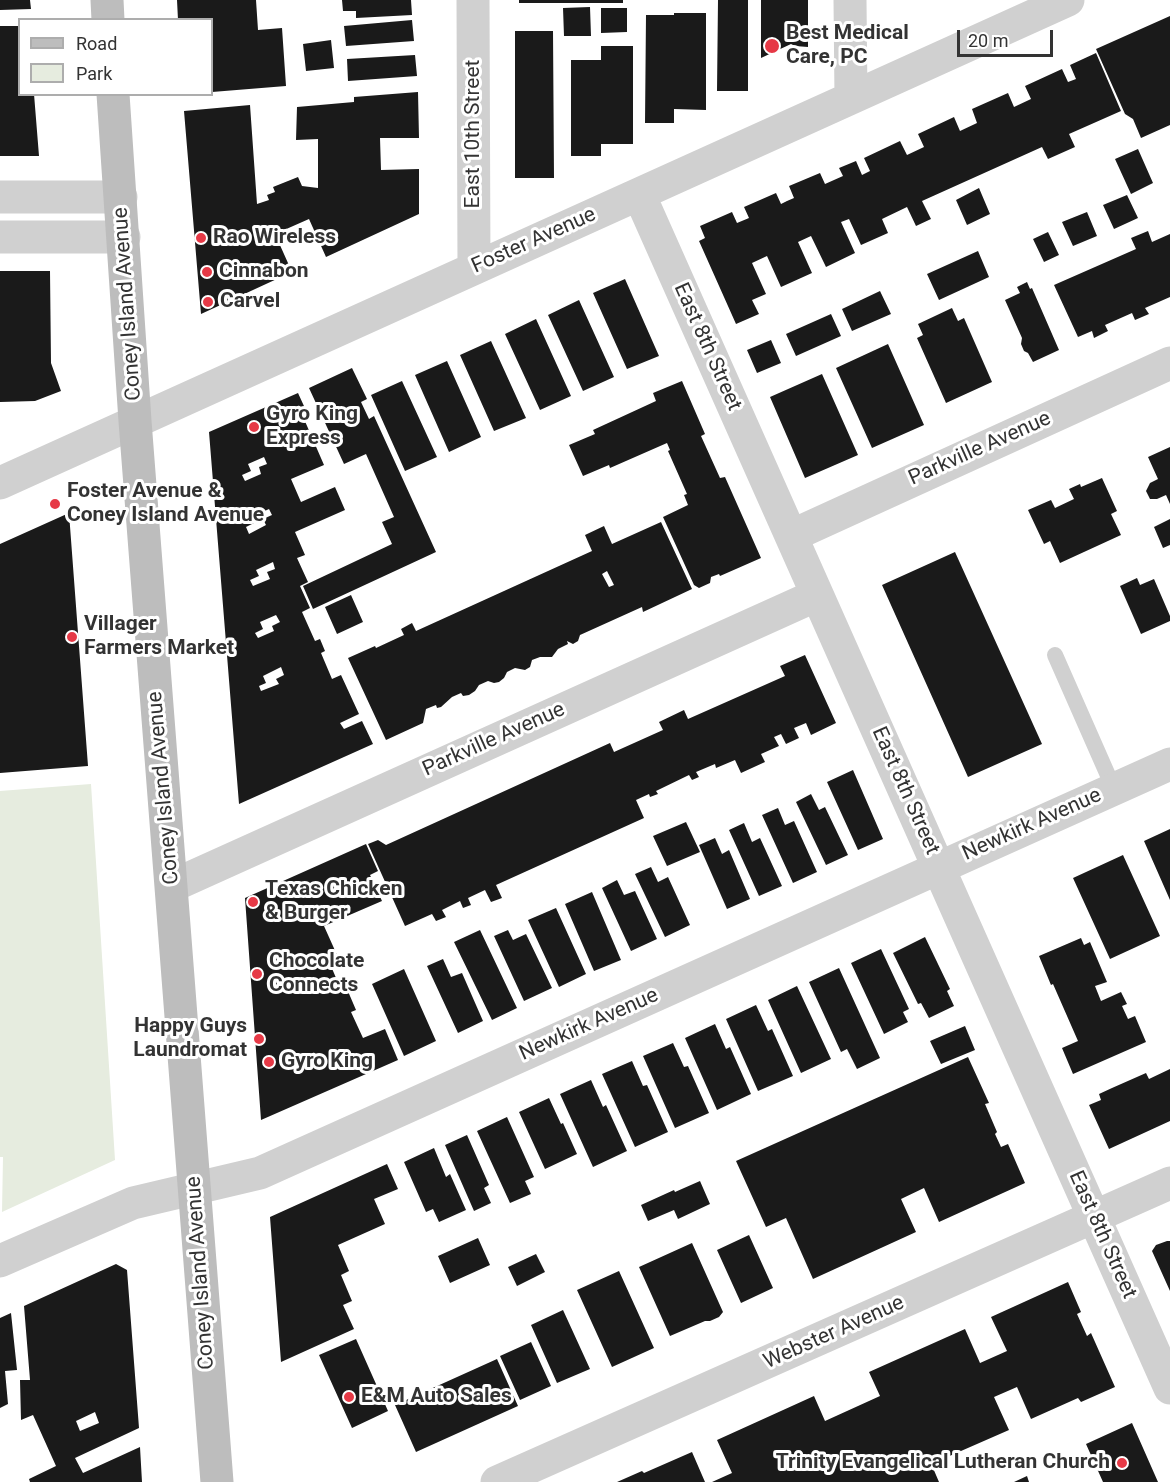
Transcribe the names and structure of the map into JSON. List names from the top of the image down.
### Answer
{
  "streets": {
    "main road": ["Coney Island Avenue"],
    "street": [
      "East 10th Street",
      "Foster Avenue",
      "East 8th Street",
      "Parkville Avenue",
      "Newkirk Avenue",
      "Webster Avenue"
    ]
  },
  "crossings": [
    ["East 10th Street", "Foster Avenue"],
    ["Foster Avenue", "Coney Island Avenue"],
    ["Foster Avenue", "East 8th Street"],
    ["Coney Island Avenue", "Parkville Avenue"],
    ["Coney Island Avenue", "Newkirk Avenue"],
    ["East 8th Street", "Parkville Avenue"],
    ["East 8th Street", "Newkirk Avenue"],
    ["East 8th Street", "Webster Avenue"]
  ],
  "places": [
    "Best Medical Care, PC",
    "Rao Wireless",
    "Cinnabon",
    "Carvel",
    "Gyro King Express",
    "Foster Avenue & Coney Island Avenue",
    "Villager Farmers Market",
    "Texas Chicken & Burger",
    "Chocolate Connects",
    "Happy Guys Laundromat",
    "Gyro King",
    "E&M Auto Sales",
    "Trinity Evangelical Lutheran Church"
  ],
  "legend": ["Road", "Park"],
  "scale_bar": "20 m"
}
